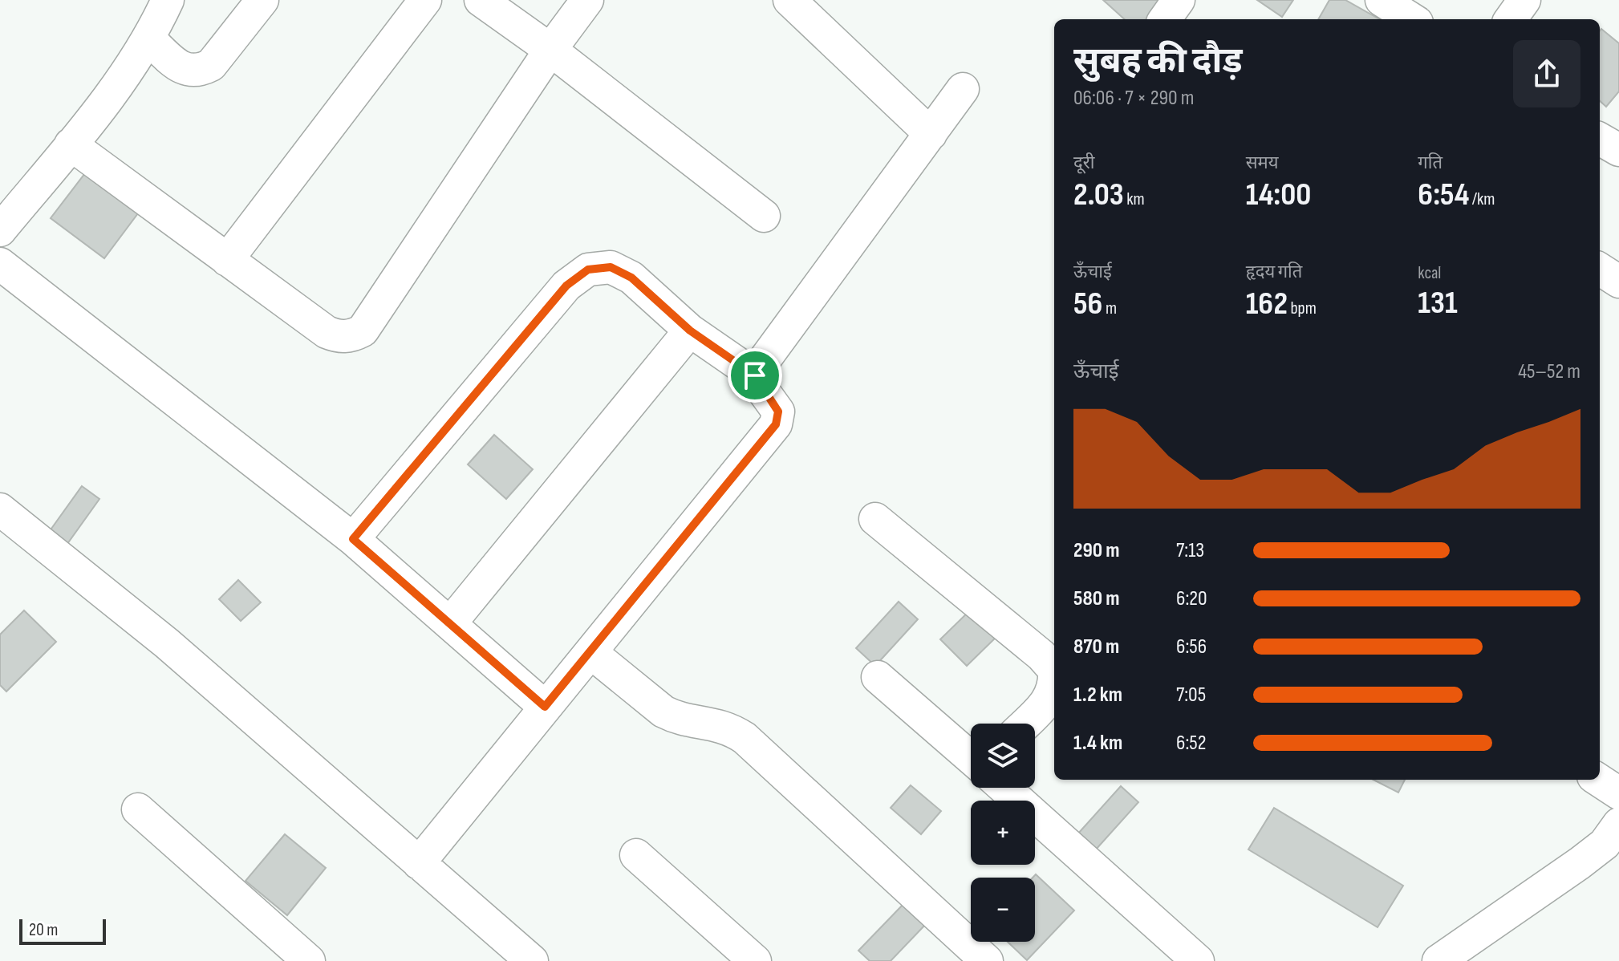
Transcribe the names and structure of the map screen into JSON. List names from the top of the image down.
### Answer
{
  "scale_bar": "20 m",
  "page": {
    "heading": ["सुबह की दौड़", "06:06 · 7 × 290 m"],
    "stats": [
      ["दूरी", "2.03 km"],
      ["समय", "14:00"],
      ["गति", "6:54 /km"],
      ["ऊँचाई", "56 m"],
      ["हृदय गति", "162 bpm"],
      ["kcal", "131"]
    ],
    "chart": ["ऊँचाई", "45–52 m"],
    "list": [
      {
        "name": "290 m",
        "note": "7:13"
      },
      {
        "name": "580 m",
        "note": "6:20"
      },
      {
        "name": "870 m",
        "note": "6:56"
      },
      {
        "name": "1.2 km",
        "note": "7:05"
      },
      {
        "name": "1.4 km",
        "note": "6:52"
      }
    ],
    "map_buttons": ["+", "−"],
    "scale": "20 m"
  }
}
